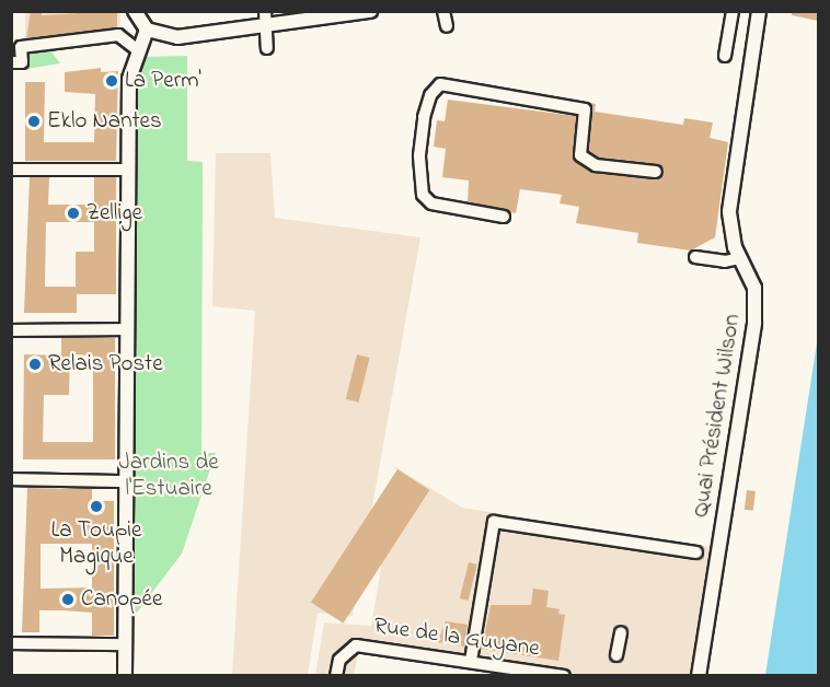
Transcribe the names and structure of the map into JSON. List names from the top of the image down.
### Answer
{
  "streets": {
    "main road": ["Quai Président Wilson"],
    "street": ["Rue de la Guyane"]
  },
  "parks": ["Jardins de l'Estuaire"],
  "places": [
    "La Perm'",
    "Eklo Nantes",
    "Zellige",
    "Relais Poste",
    "La Toupie Magique",
    "Canopée"
  ]
}
